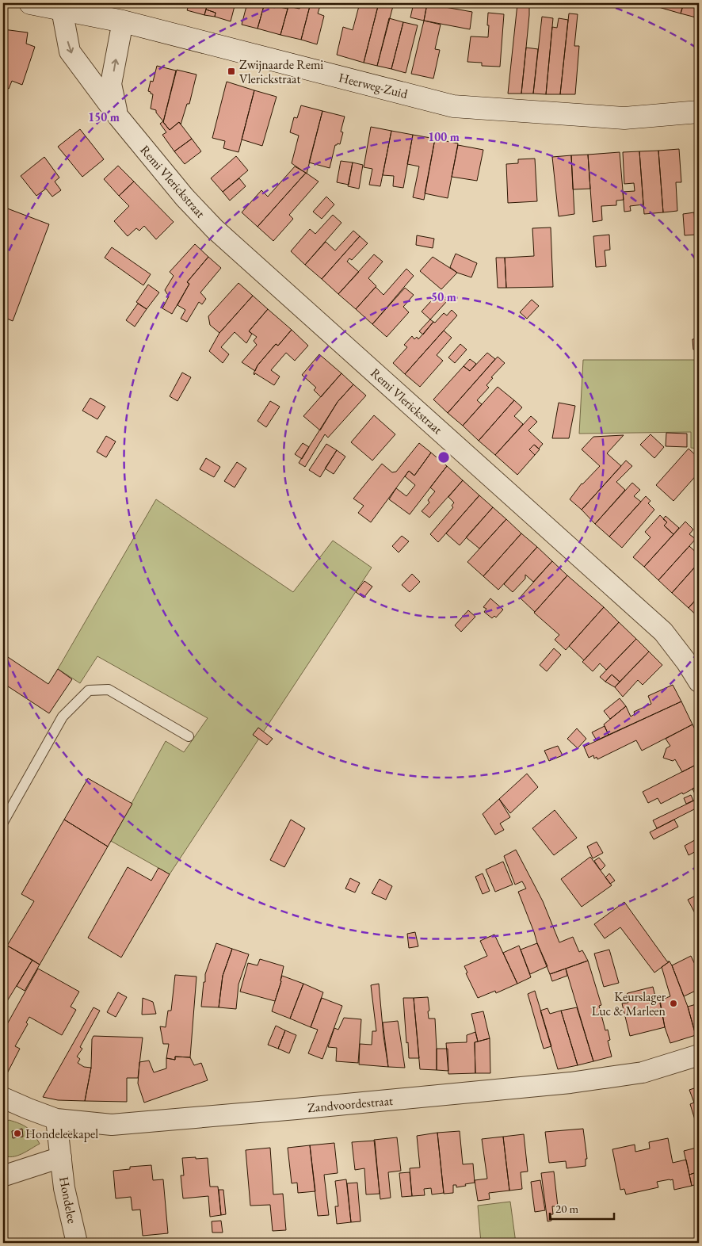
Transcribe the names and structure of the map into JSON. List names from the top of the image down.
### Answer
{
  "streets": {
    "street": [
      "Heerweg-Zuid",
      "Remi Vlerickstraat",
      "Zandvoordestraat",
      "Hondelee"
    ]
  },
  "crossings": [
    ["Heerweg-Zuid", "Remi Vlerickstraat"],
    ["Zandvoordestraat", "Hondelee"]
  ],
  "places": {
    "transit": ["Zwijnaarde Remi Vlerickstraat"],
    "other": ["Keurslager Luc & Marleen", "Hondeleekapel"]
  },
  "scale_bar": "20 m",
  "rings": ["150 m", "100 m", "50 m"]
}
